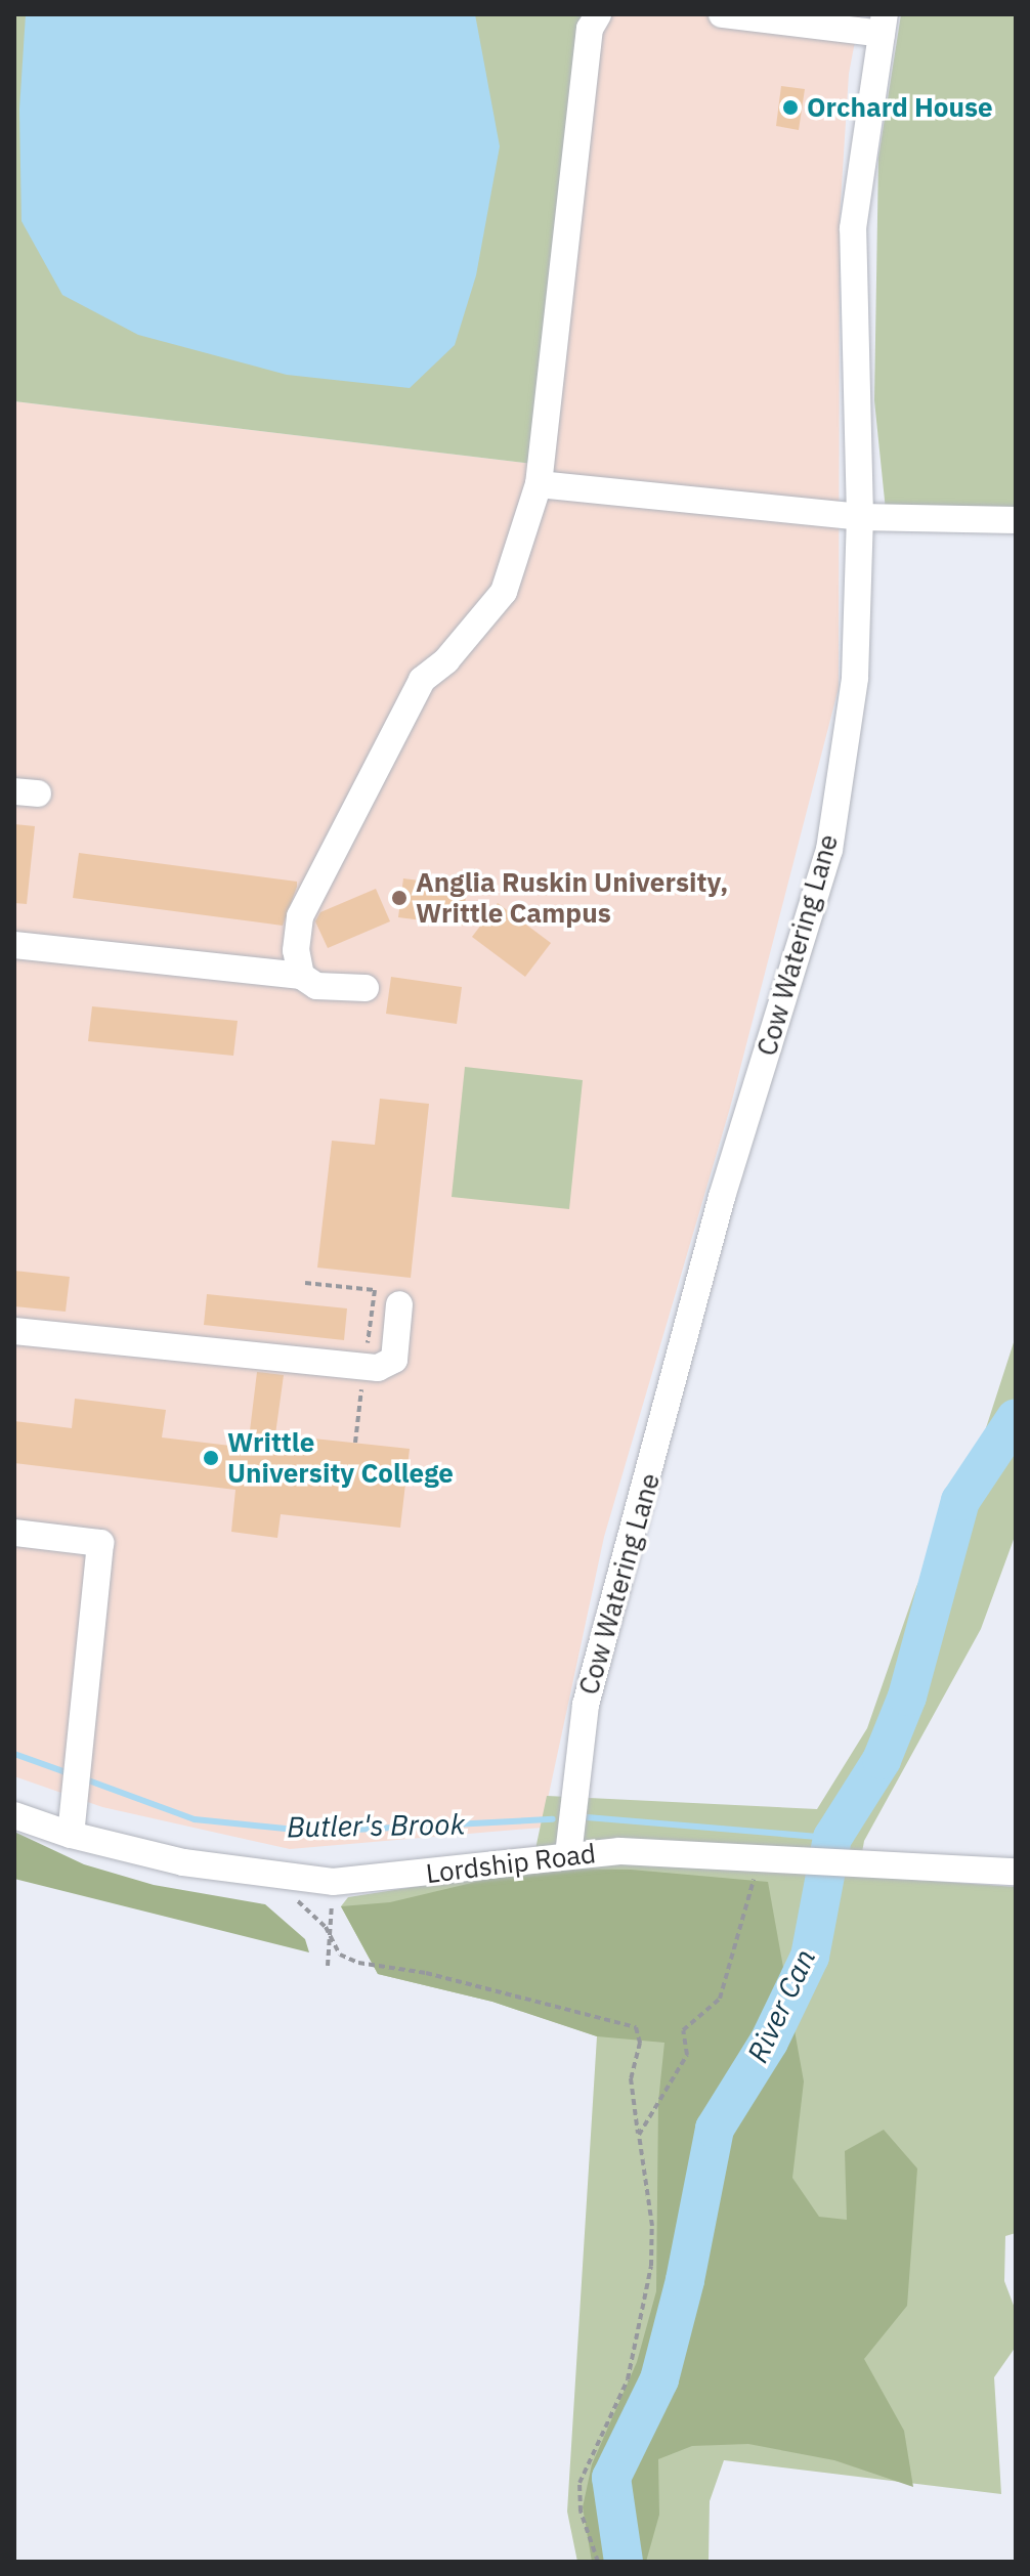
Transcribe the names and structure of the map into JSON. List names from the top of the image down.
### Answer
{
  "streets": {
    "street": ["Cow Watering Lane", "Lordship Road"]
  },
  "crossings": [
    ["Cow Watering Lane", "Lordship Road"]
  ],
  "water": ["Butler's Brook", "River Can"],
  "places": ["Orchard House", "Anglia Ruskin University, Writtle Campus", "Writtle University College"]
}
